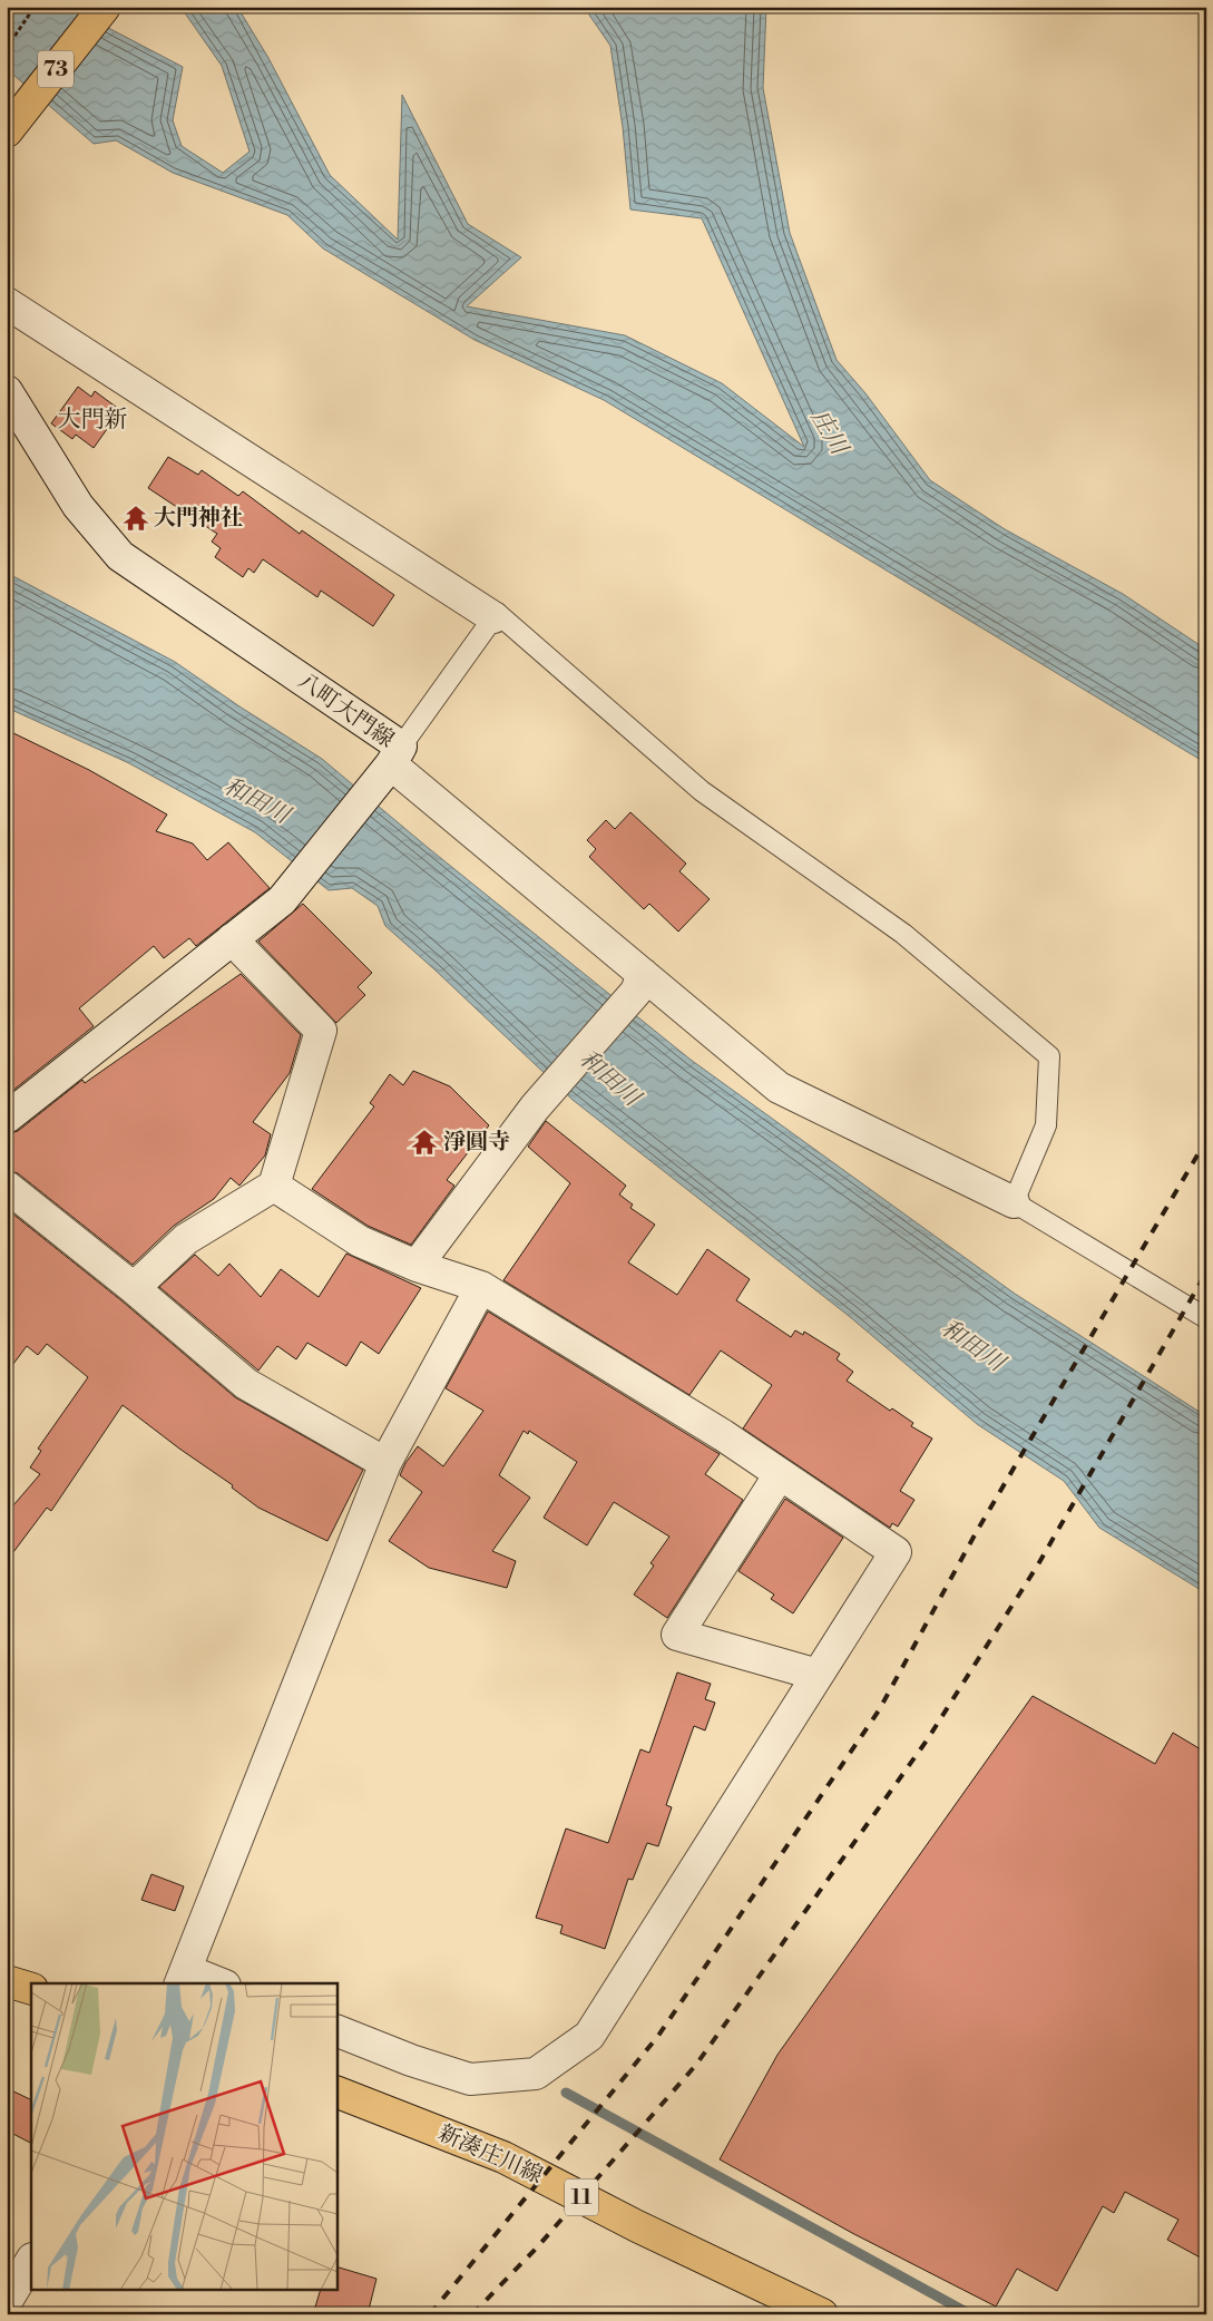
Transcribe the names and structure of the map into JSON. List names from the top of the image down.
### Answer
{
  "streets": {
    "main road": ["73", "新湊庄川線", "11"],
    "street": ["八町大門線"]
  },
  "districts": ["大門新"],
  "water": ["庄川", "和田川"],
  "places": {
    "temple": ["大門神社", "淨圓寺"]
  }
}
